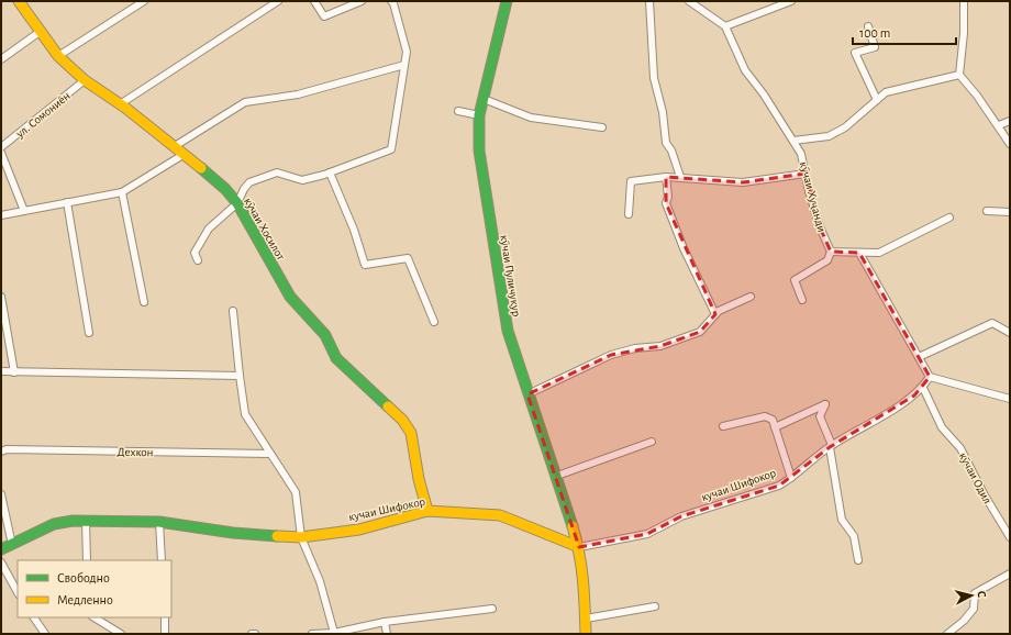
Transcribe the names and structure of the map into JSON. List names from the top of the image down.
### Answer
{
  "streets": {
    "street": [
      "ул. Сомониён",
      "кӯчаи Хуҷанди",
      "кӯчаи Хосилот",
      "кӯчаи Пуличуқур",
      "Дехкон",
      "кӯчаи Одил",
      "кучаи Шифокор"
    ]
  },
  "crossings": [
    ["ул. Сомониён", "кӯчаи Хосилот"],
    ["кӯчаи Хосилот", "кучаи Шифокор"],
    ["кӯчаи Пуличуқур", "кучаи Шифокор"],
    ["кӯчаи Одил", "кучаи Шифокор"]
  ],
  "legend": ["Свободно", "Медленно"],
  "scale_bar": "100 m",
  "north": "right"
}
